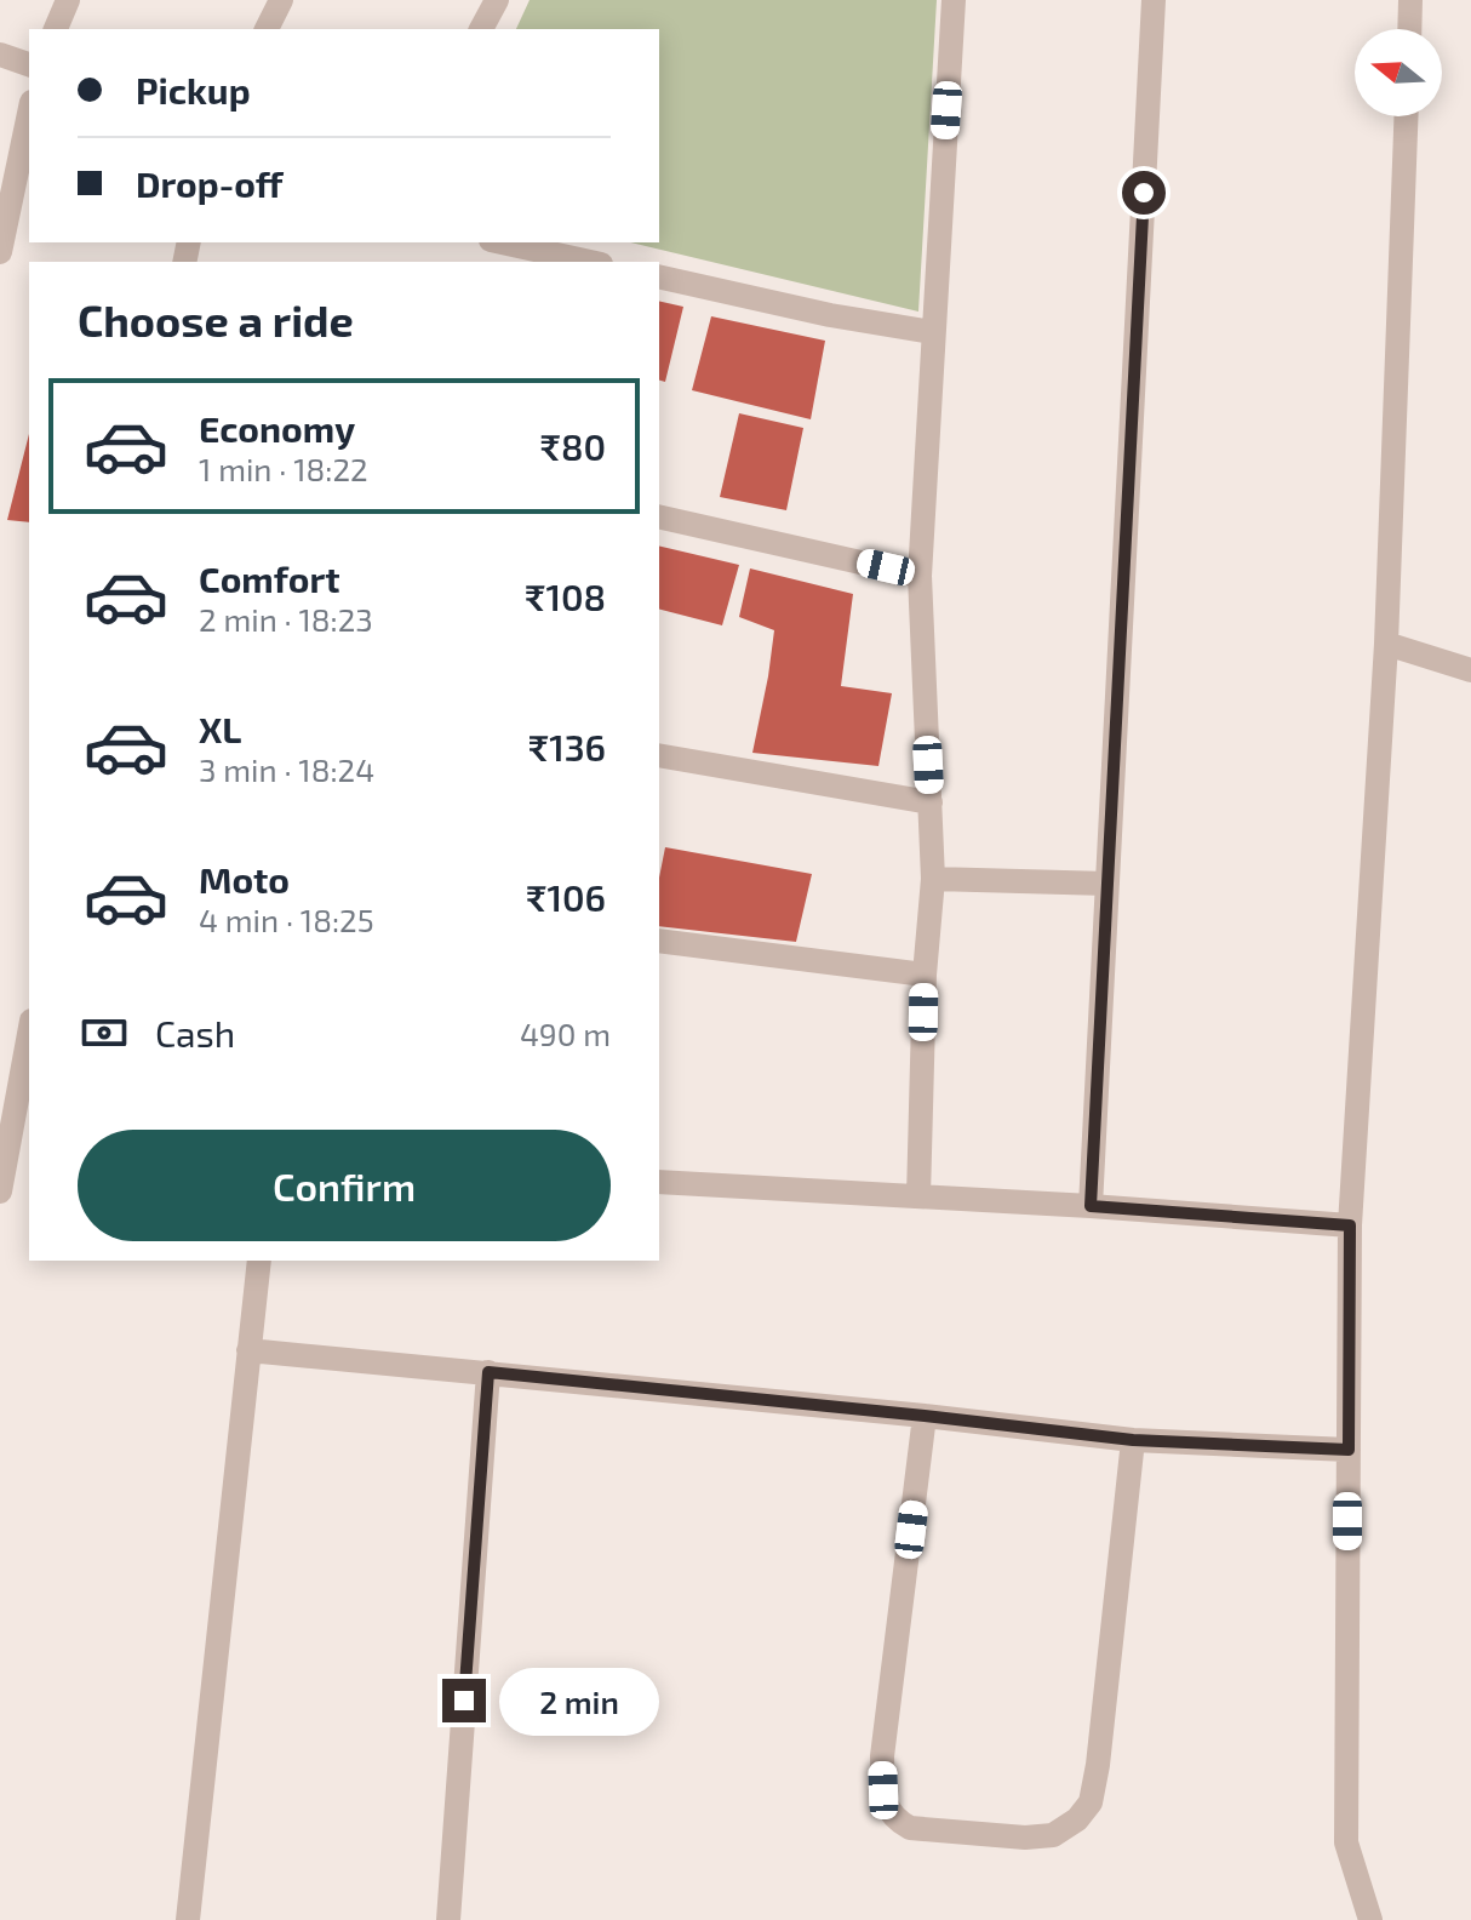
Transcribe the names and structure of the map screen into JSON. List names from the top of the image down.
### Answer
{
  "north": "left",
  "page": {
    "banner": ["Pickup", "Drop-off"],
    "heading": "Choose a ride",
    "list": [
      {
        "name": "Economy",
        "note": "1 min · 18:22",
        "value": "₹80"
      },
      {
        "name": "Comfort",
        "note": "2 min · 18:23",
        "value": "₹108"
      },
      {
        "name": "XL",
        "note": "3 min · 18:24",
        "value": "₹136"
      },
      {
        "name": "Moto",
        "note": "4 min · 18:25",
        "value": "₹106"
      }
    ],
    "pay": ["Cash", "490 m"],
    "buttons": "Confirm",
    "bubble": "2 min"
  }
}
